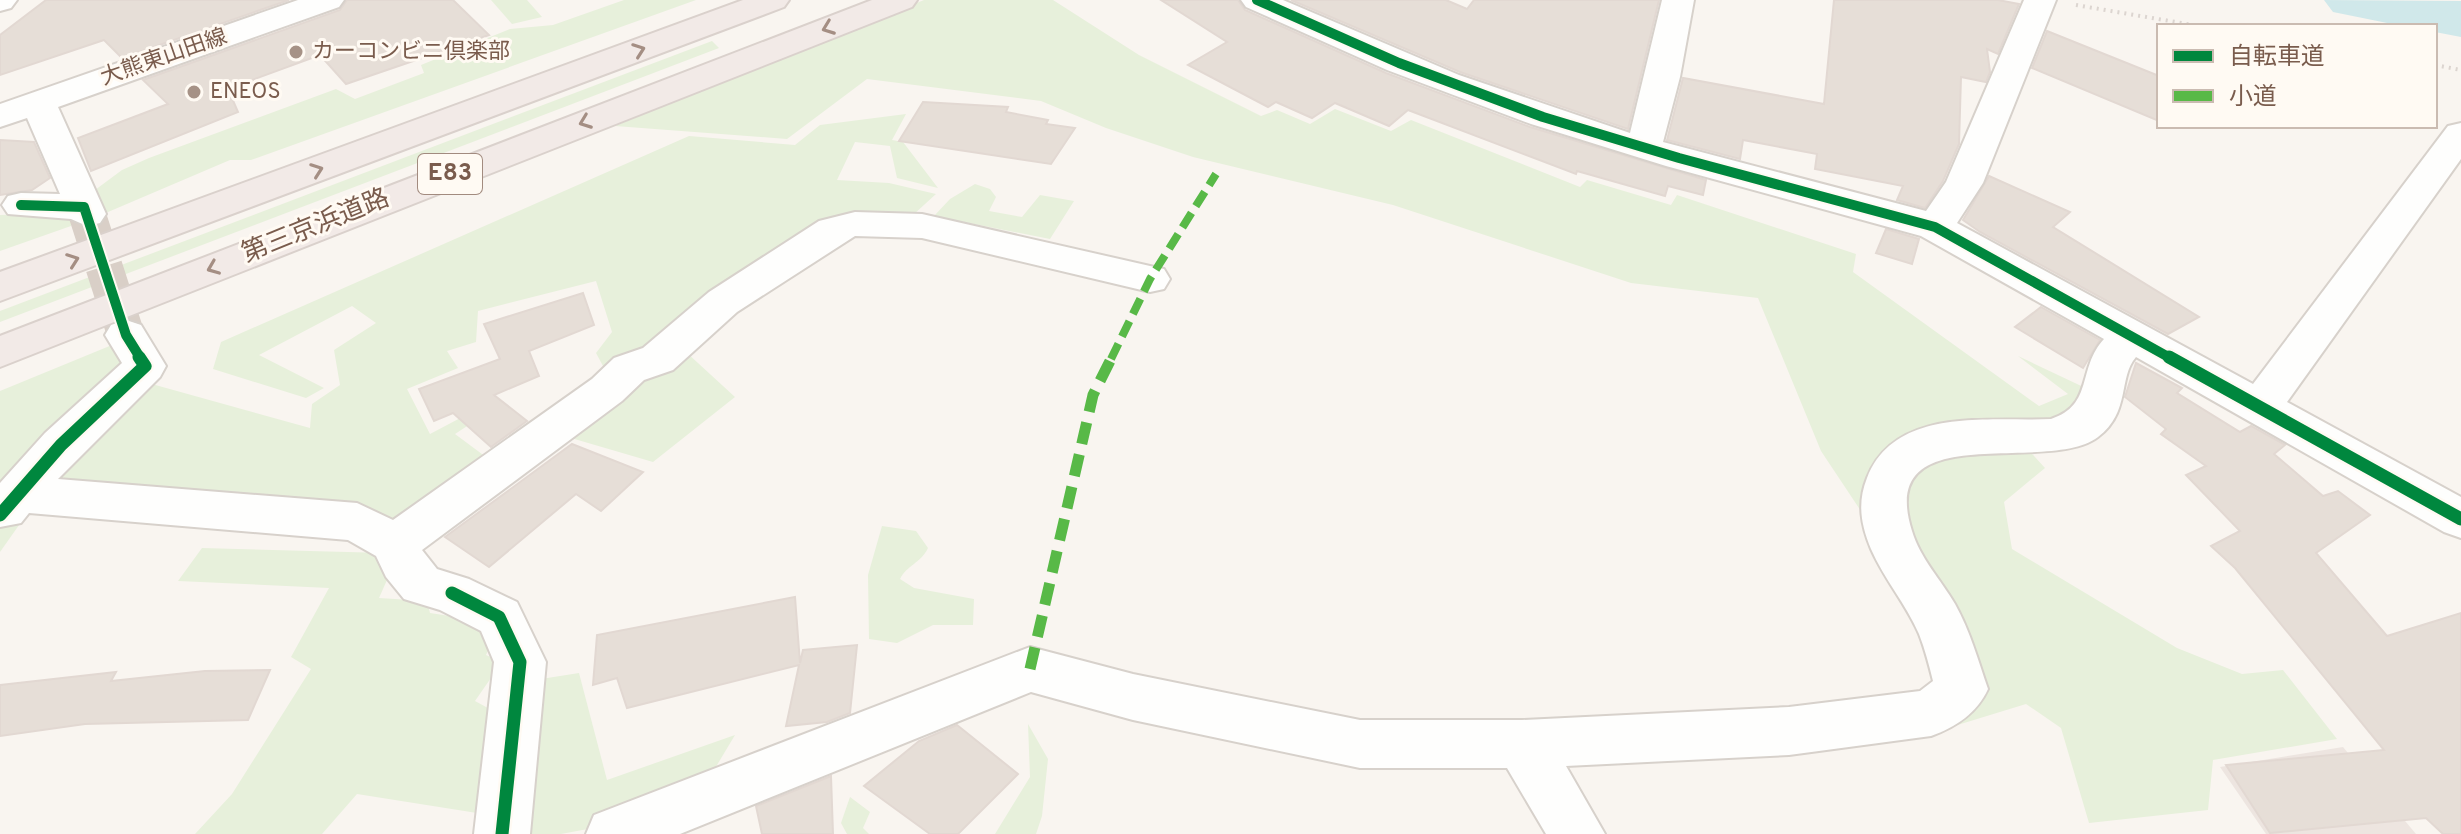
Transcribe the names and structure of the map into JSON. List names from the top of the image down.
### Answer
{
  "streets": {
    "highway": ["E83", "第三京浜道路"],
    "street": ["大熊東山田線"]
  },
  "places": ["カーコンビニ倶楽部", "ENEOS"],
  "legend": ["自転車道", "小道"]
}
